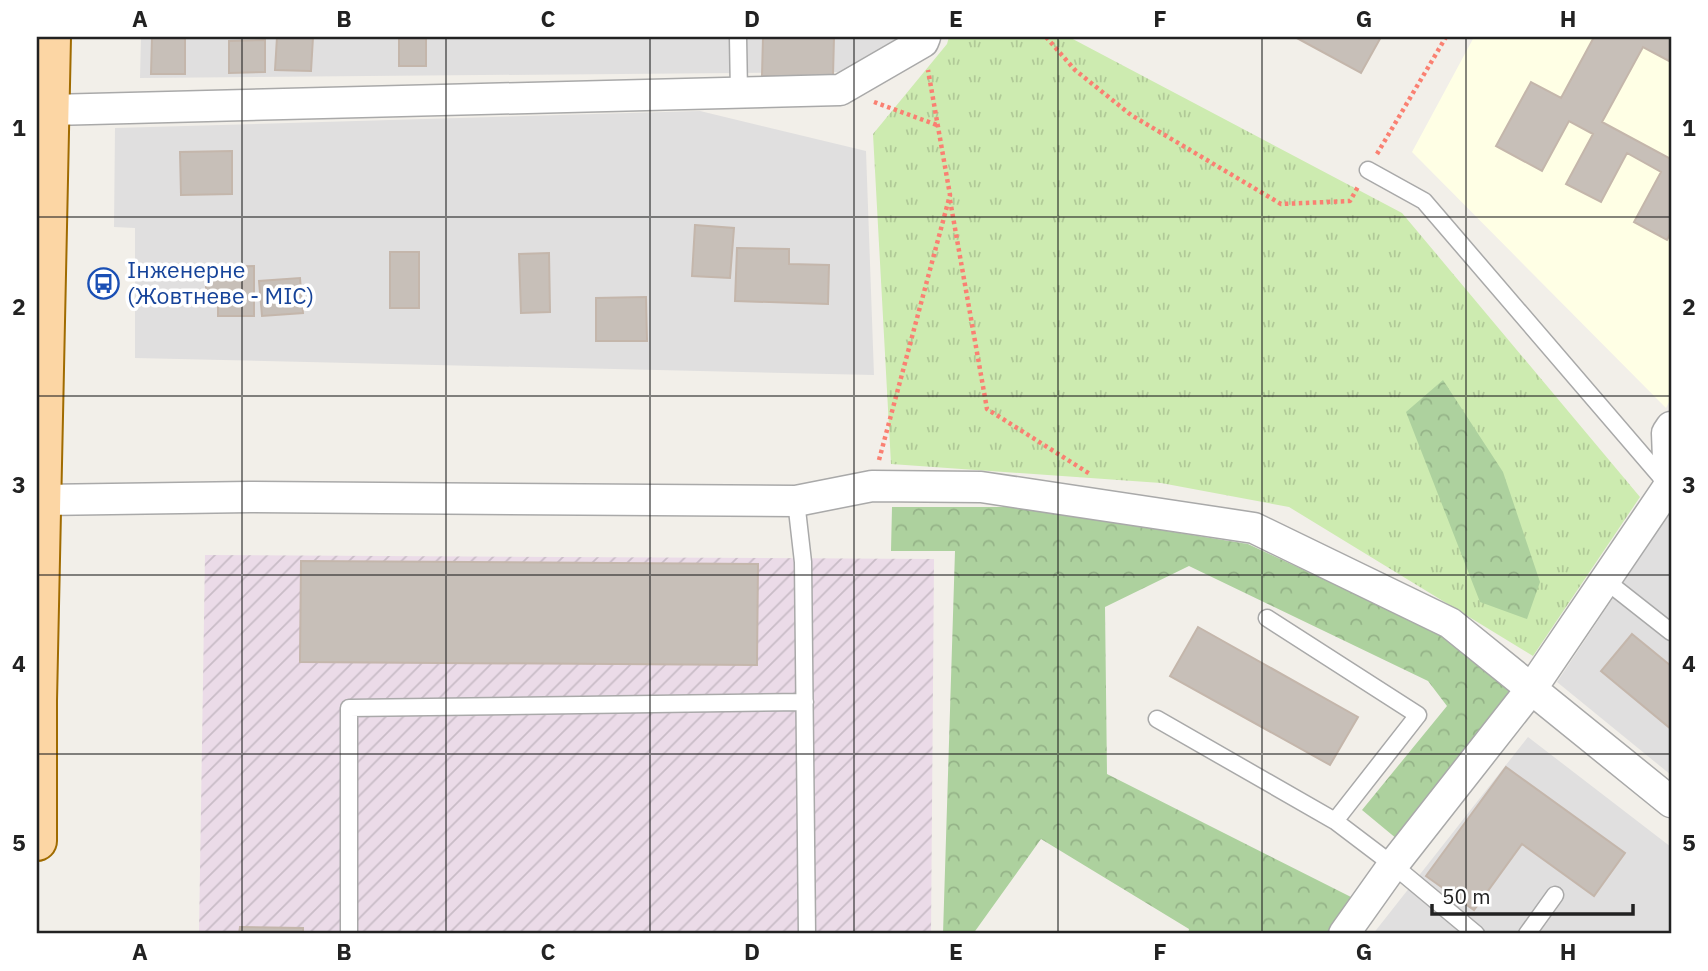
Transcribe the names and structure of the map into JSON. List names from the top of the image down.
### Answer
{
  "places": {
    "bus stop": ["Інженерне (Жовтневе - МІС)"]
  },
  "scale_bar": "50 m",
  "grid": {
    "columns": [
      "A",
      "B",
      "C",
      "D",
      "E",
      "F",
      "G",
      "H"
    ],
    "rows": [
      "1",
      "2",
      "3",
      "4",
      "5"
    ]
  }
}
